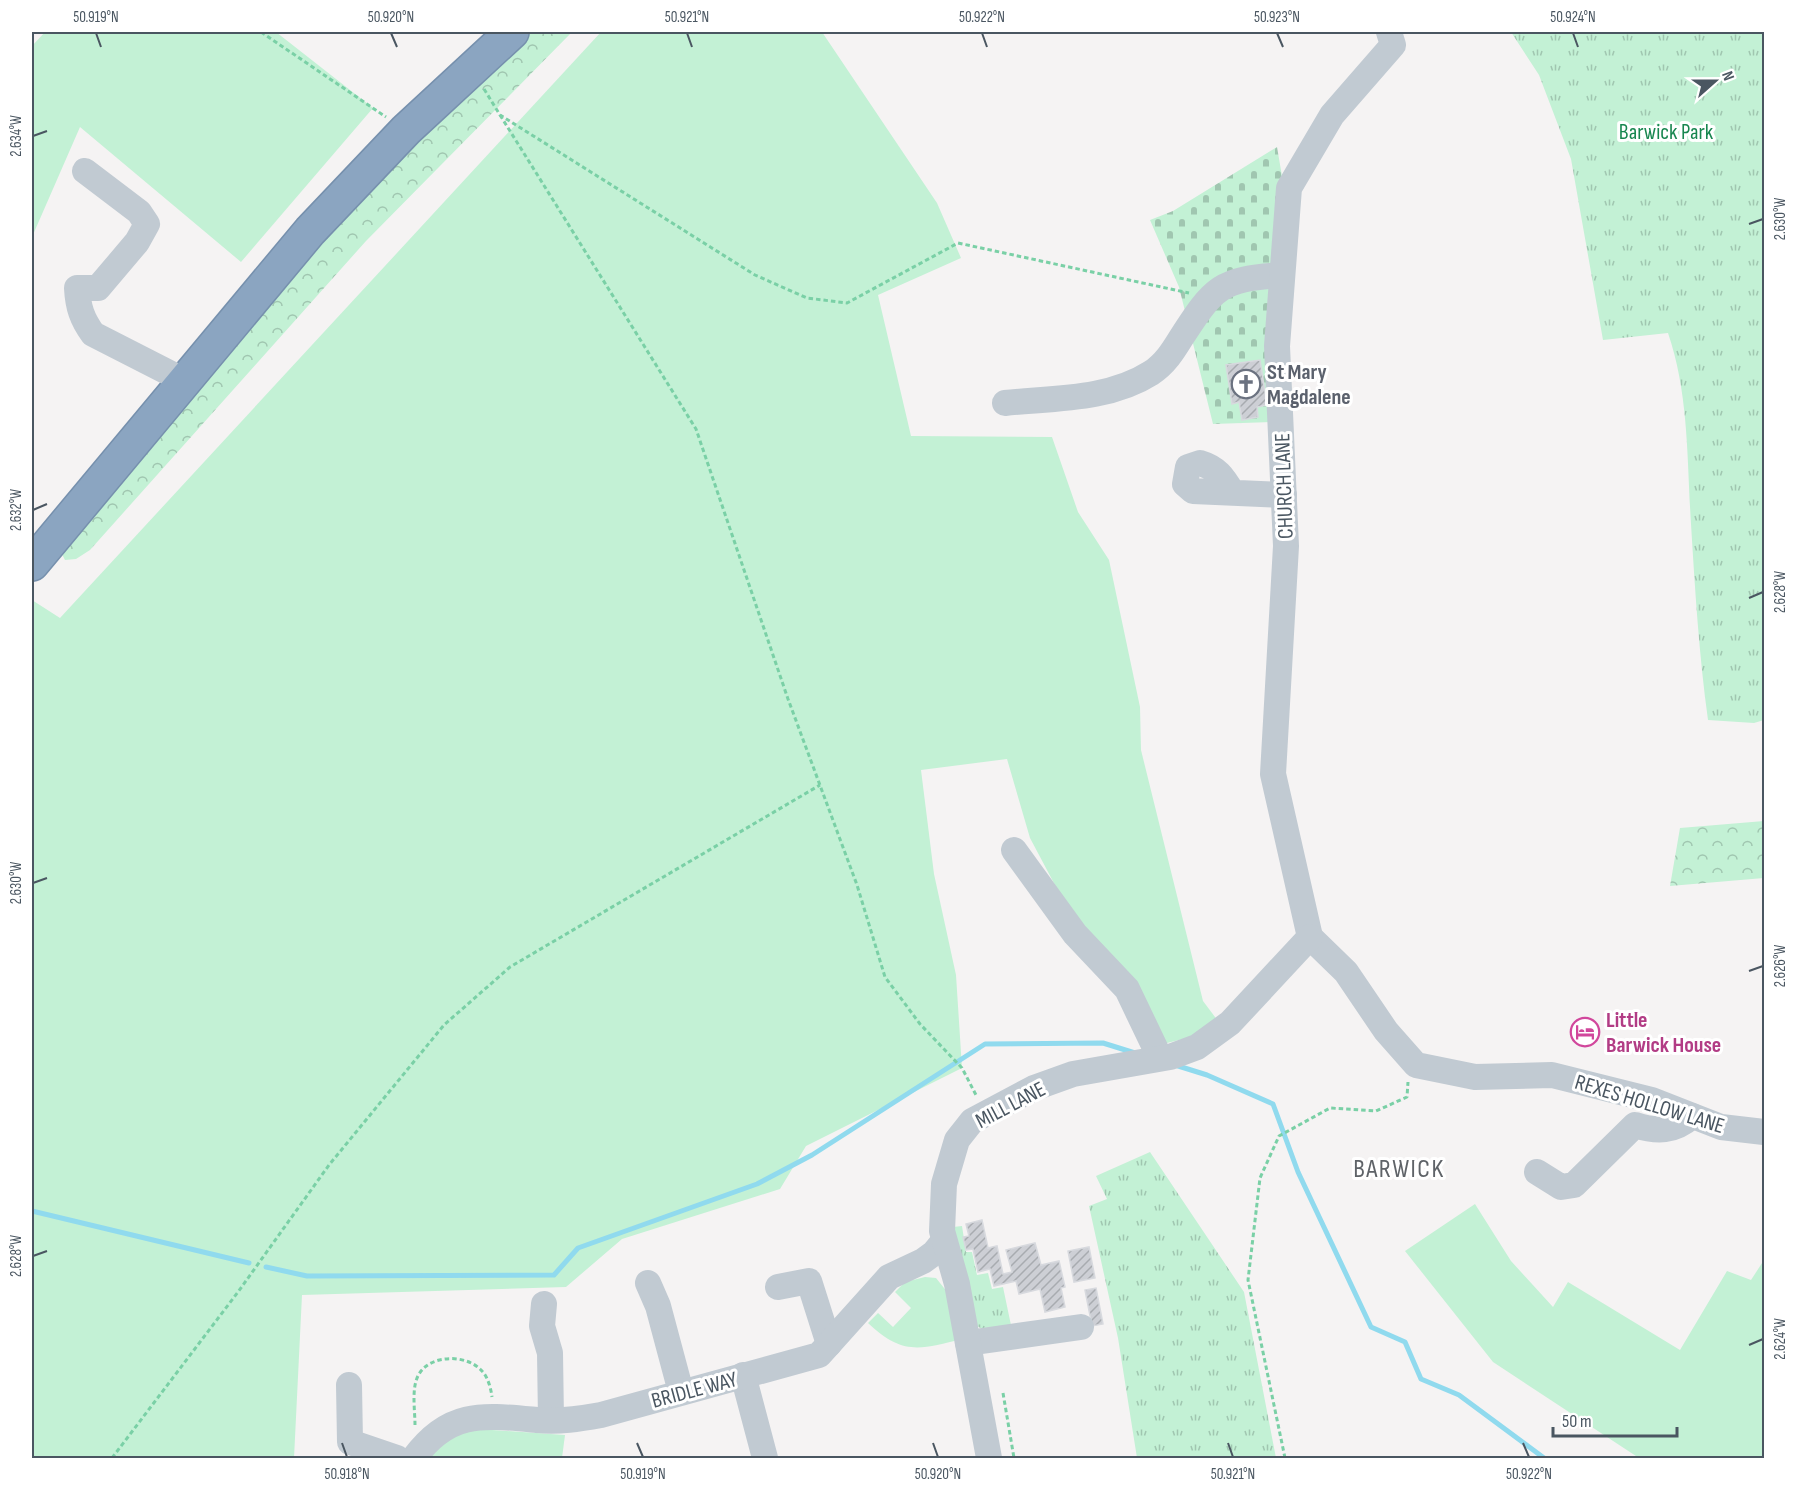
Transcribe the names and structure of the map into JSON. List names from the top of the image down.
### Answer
{
  "streets": {
    "street": [
      "CHURCH LANE",
      "REXES HOLLOW LANE",
      "MILL LANE",
      "BRIDLE WAY"
    ]
  },
  "crossings": [
    ["CHURCH LANE", "REXES HOLLOW LANE"],
    ["CHURCH LANE", "MILL LANE"],
    ["REXES HOLLOW LANE", "MILL LANE"],
    ["MILL LANE", "BRIDLE WAY"]
  ],
  "districts": ["BARWICK"],
  "parks": ["Barwick Park"],
  "places": {
    "church": ["St Mary Magdalene"],
    "hotel": ["Little Barwick House"]
  },
  "scale_bar": "50 m",
  "north": "right",
  "coordinates": [
    "50.919°N",
    "50.920°N",
    "50.921°N",
    "50.922°N",
    "50.923°N",
    "50.924°N",
    "2.634°W",
    "2.630°W",
    "2.632°W",
    "2.628°W",
    "2.626°W",
    "2.624°W",
    "50.918°N"
  ]
}
